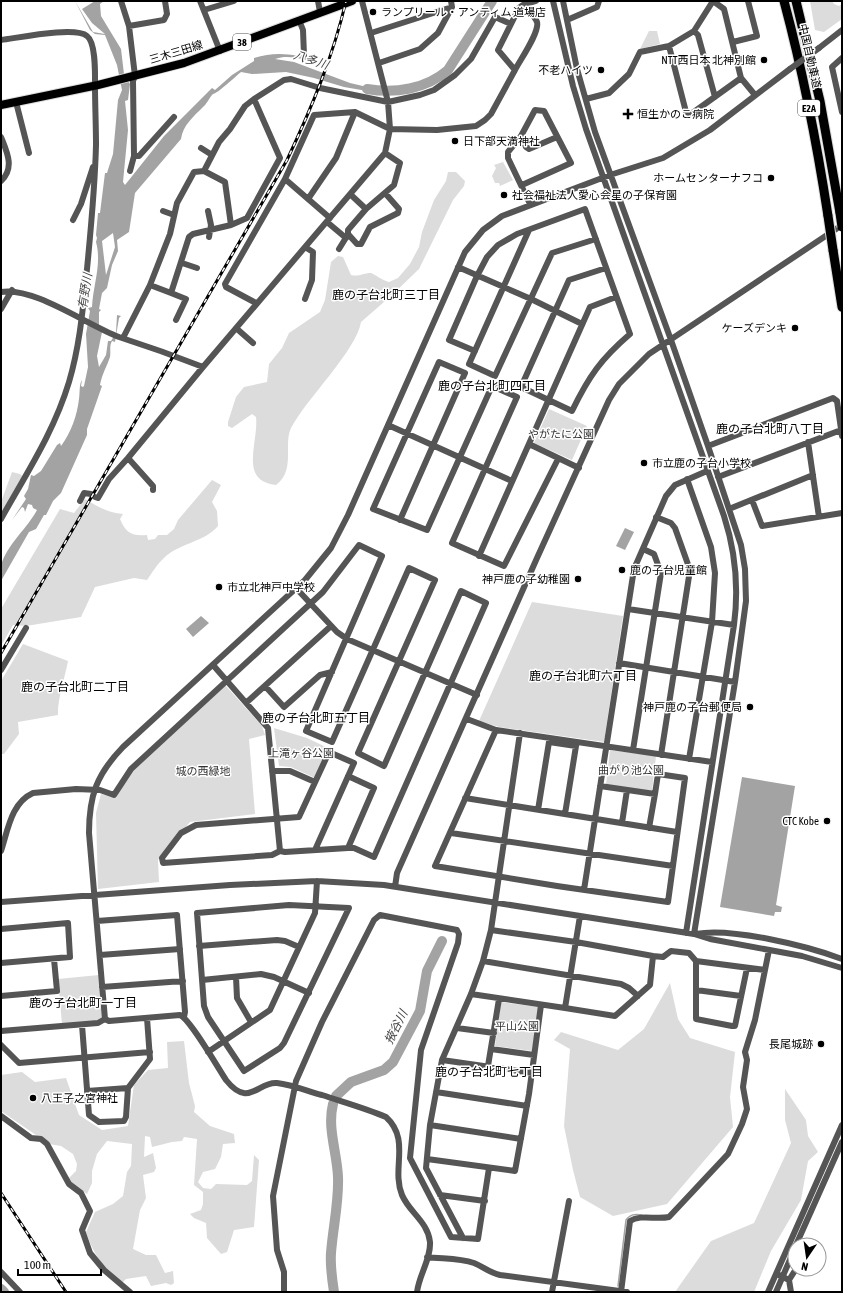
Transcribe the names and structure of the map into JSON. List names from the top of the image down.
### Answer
{
  "streets": {
    "highway": ["中国自動車道", "E2A"],
    "main road": ["38", "三木三田線"]
  },
  "districts": [
    "鹿の子台北町三丁目",
    "鹿の子台北町四丁目",
    "鹿の子台北町八丁目",
    "鹿の子台北町六丁目",
    "鹿の子台北町二丁目",
    "鹿の子台北町五丁目",
    "鹿の子台北町一丁目",
    "鹿の子台北町七丁目"
  ],
  "water": ["八多川", "有野川", "掖谷川"],
  "parks": [
    "やがたに公園",
    "上滝ヶ谷公園",
    "曲がり池公園",
    "城の西緑地",
    "平山公園"
  ],
  "places": {
    "other": [
      "ランプリール・アンティム 道場店",
      "NTT西日本 北神別館",
      "不老ハイツ",
      "日下部天満神社",
      "ホームセンターナフコ",
      "社会福祉法人愛心会星の子保育園",
      "ケーズデンキ",
      "市立鹿の子台小学校",
      "鹿の子台児童館",
      "神戸鹿の子幼稚園",
      "市立北神戸中学校",
      "神戸鹿の子台郵便局",
      "CTC Kobe",
      "長尾城跡",
      "八王子之宮神社"
    ],
    "health": ["恒生かのこ病院"]
  },
  "scale_bar": "100 m",
  "north": "bottom"
}
